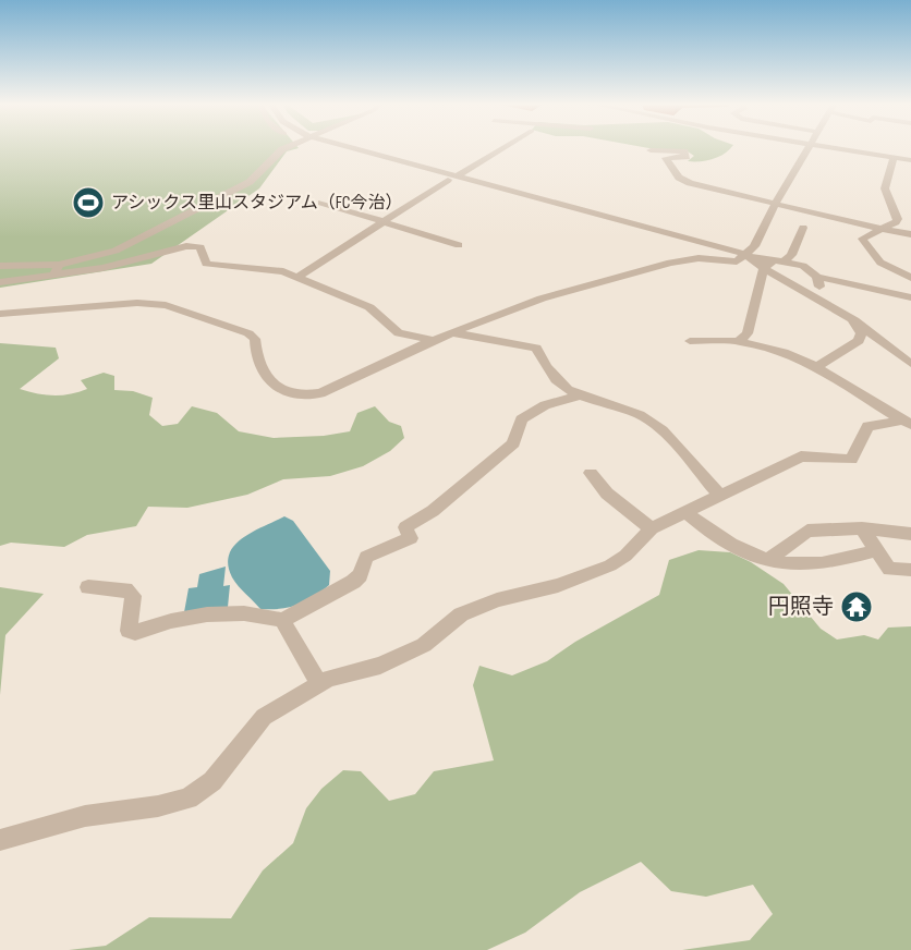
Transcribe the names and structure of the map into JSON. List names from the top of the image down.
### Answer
{
  "places": {
    "sports": ["アシックス里山スタジアム（FC今治）"],
    "temple": ["円照寺"]
  }
}
